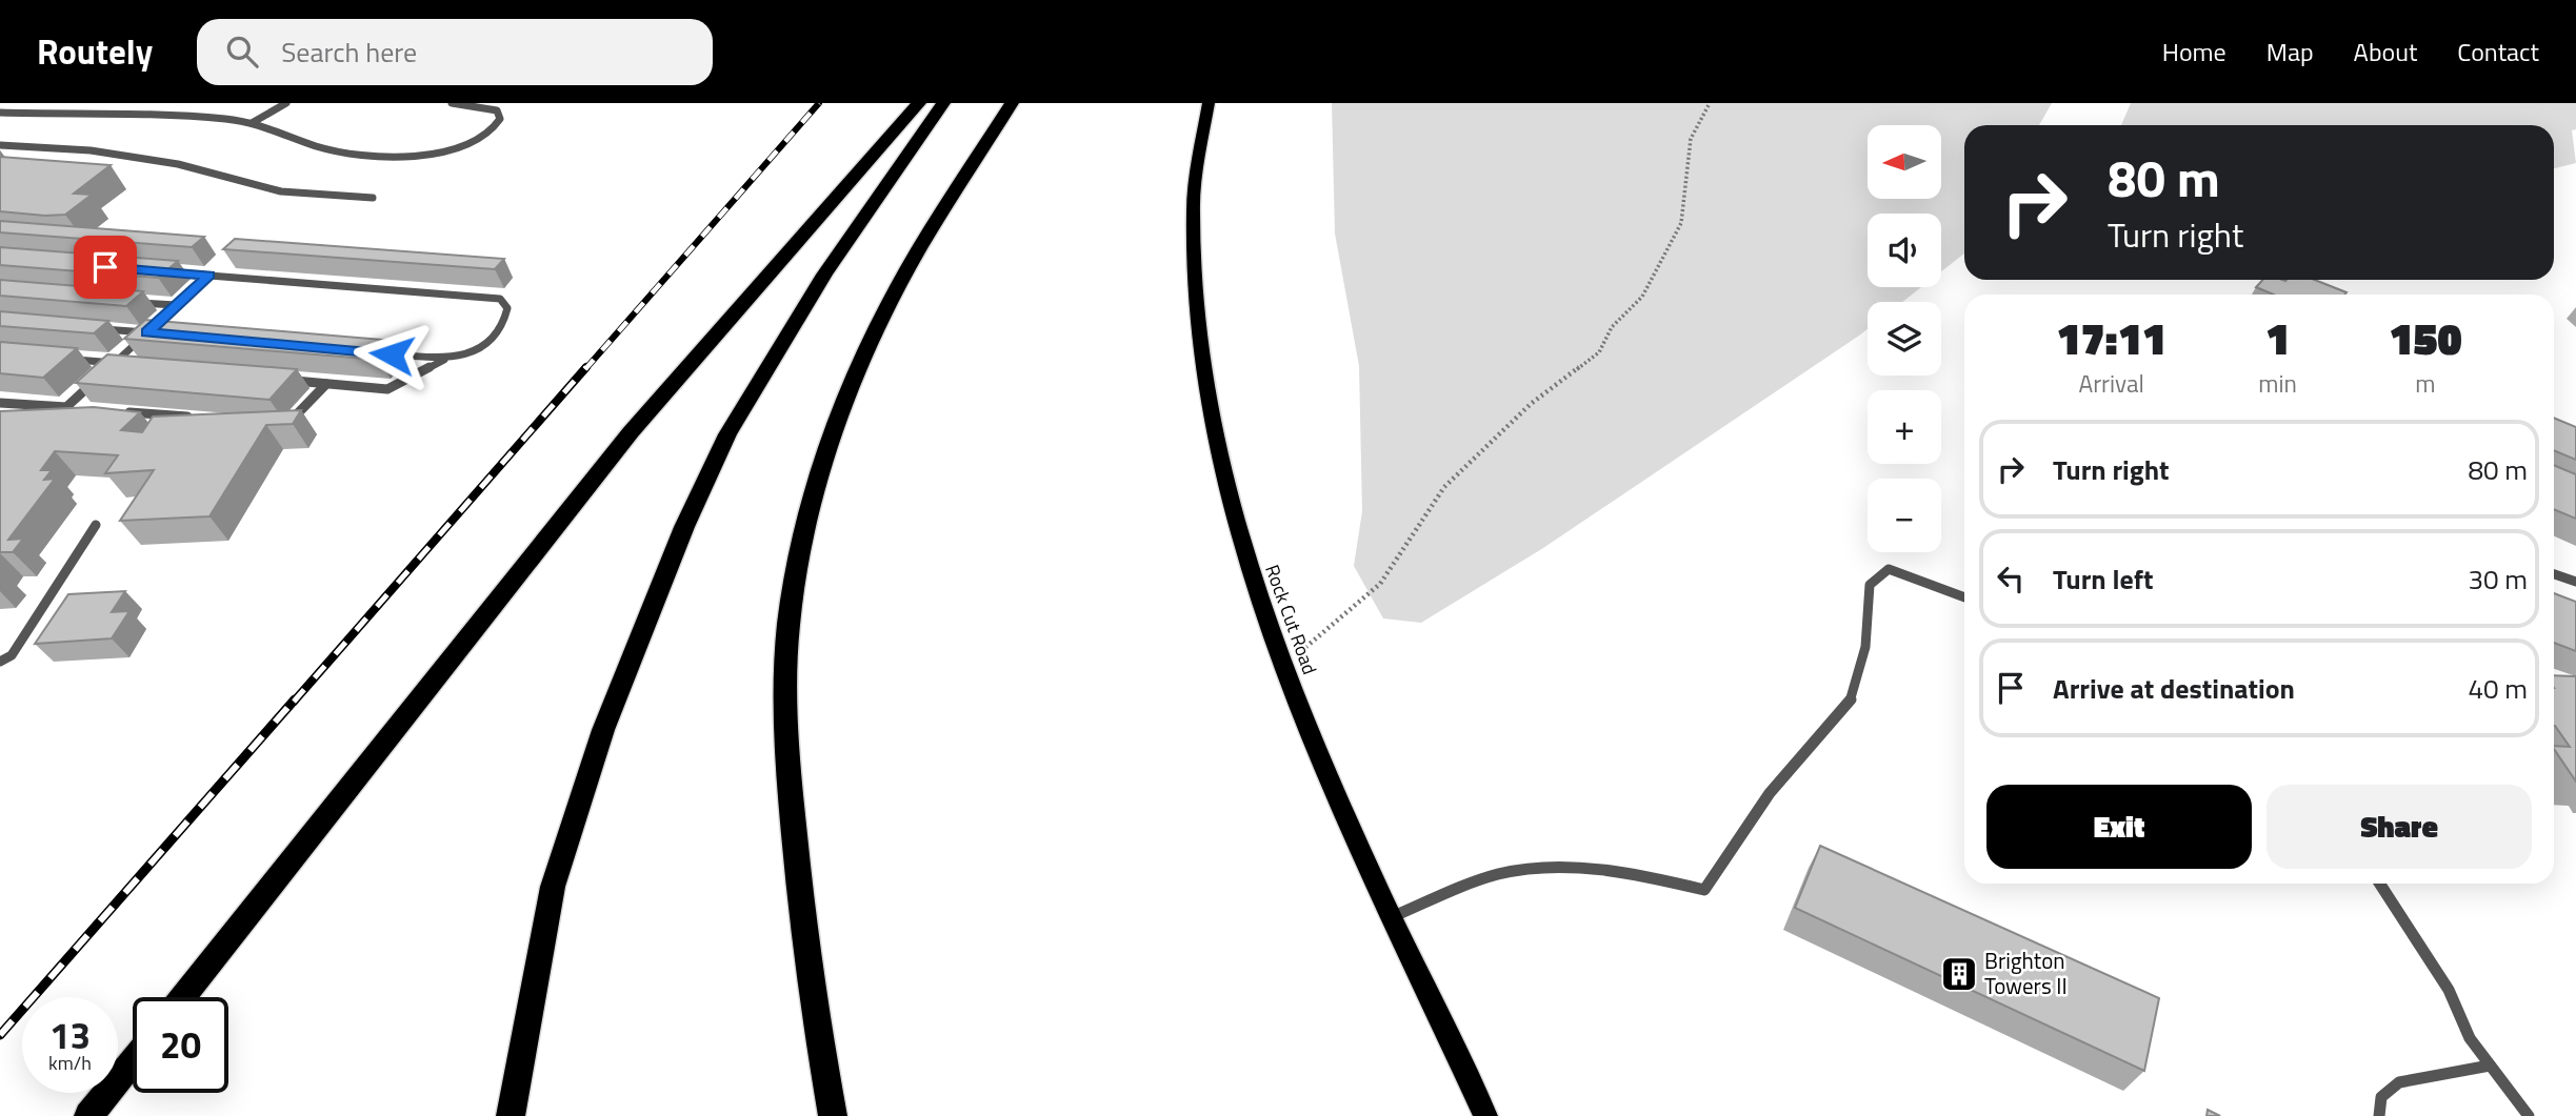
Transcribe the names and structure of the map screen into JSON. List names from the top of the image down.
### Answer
{
  "streets": {
    "main road": ["Rock Cut Road"]
  },
  "places": {
    "building": ["Brighton Towers II"]
  },
  "north": "left",
  "page": {
    "header": "Routely",
    "search": "Search here",
    "nav": [
      "Home",
      "Map",
      "About",
      "Contact"
    ],
    "map_buttons": ["+", "−"],
    "turn": ["80 m", "Turn right"],
    "eta": [
      "17:11",
      "Arrival",
      "1",
      "min",
      "150",
      "m"
    ],
    "list": [
      {
        "name": "Turn right",
        "value": "80 m"
      },
      {
        "name": "Turn left",
        "value": "30 m"
      },
      {
        "name": "Arrive at destination",
        "value": "40 m"
      }
    ],
    "buttons": ["Exit", "Share"],
    "speed": "13 km/h",
    "limit": "20"
  }
}
